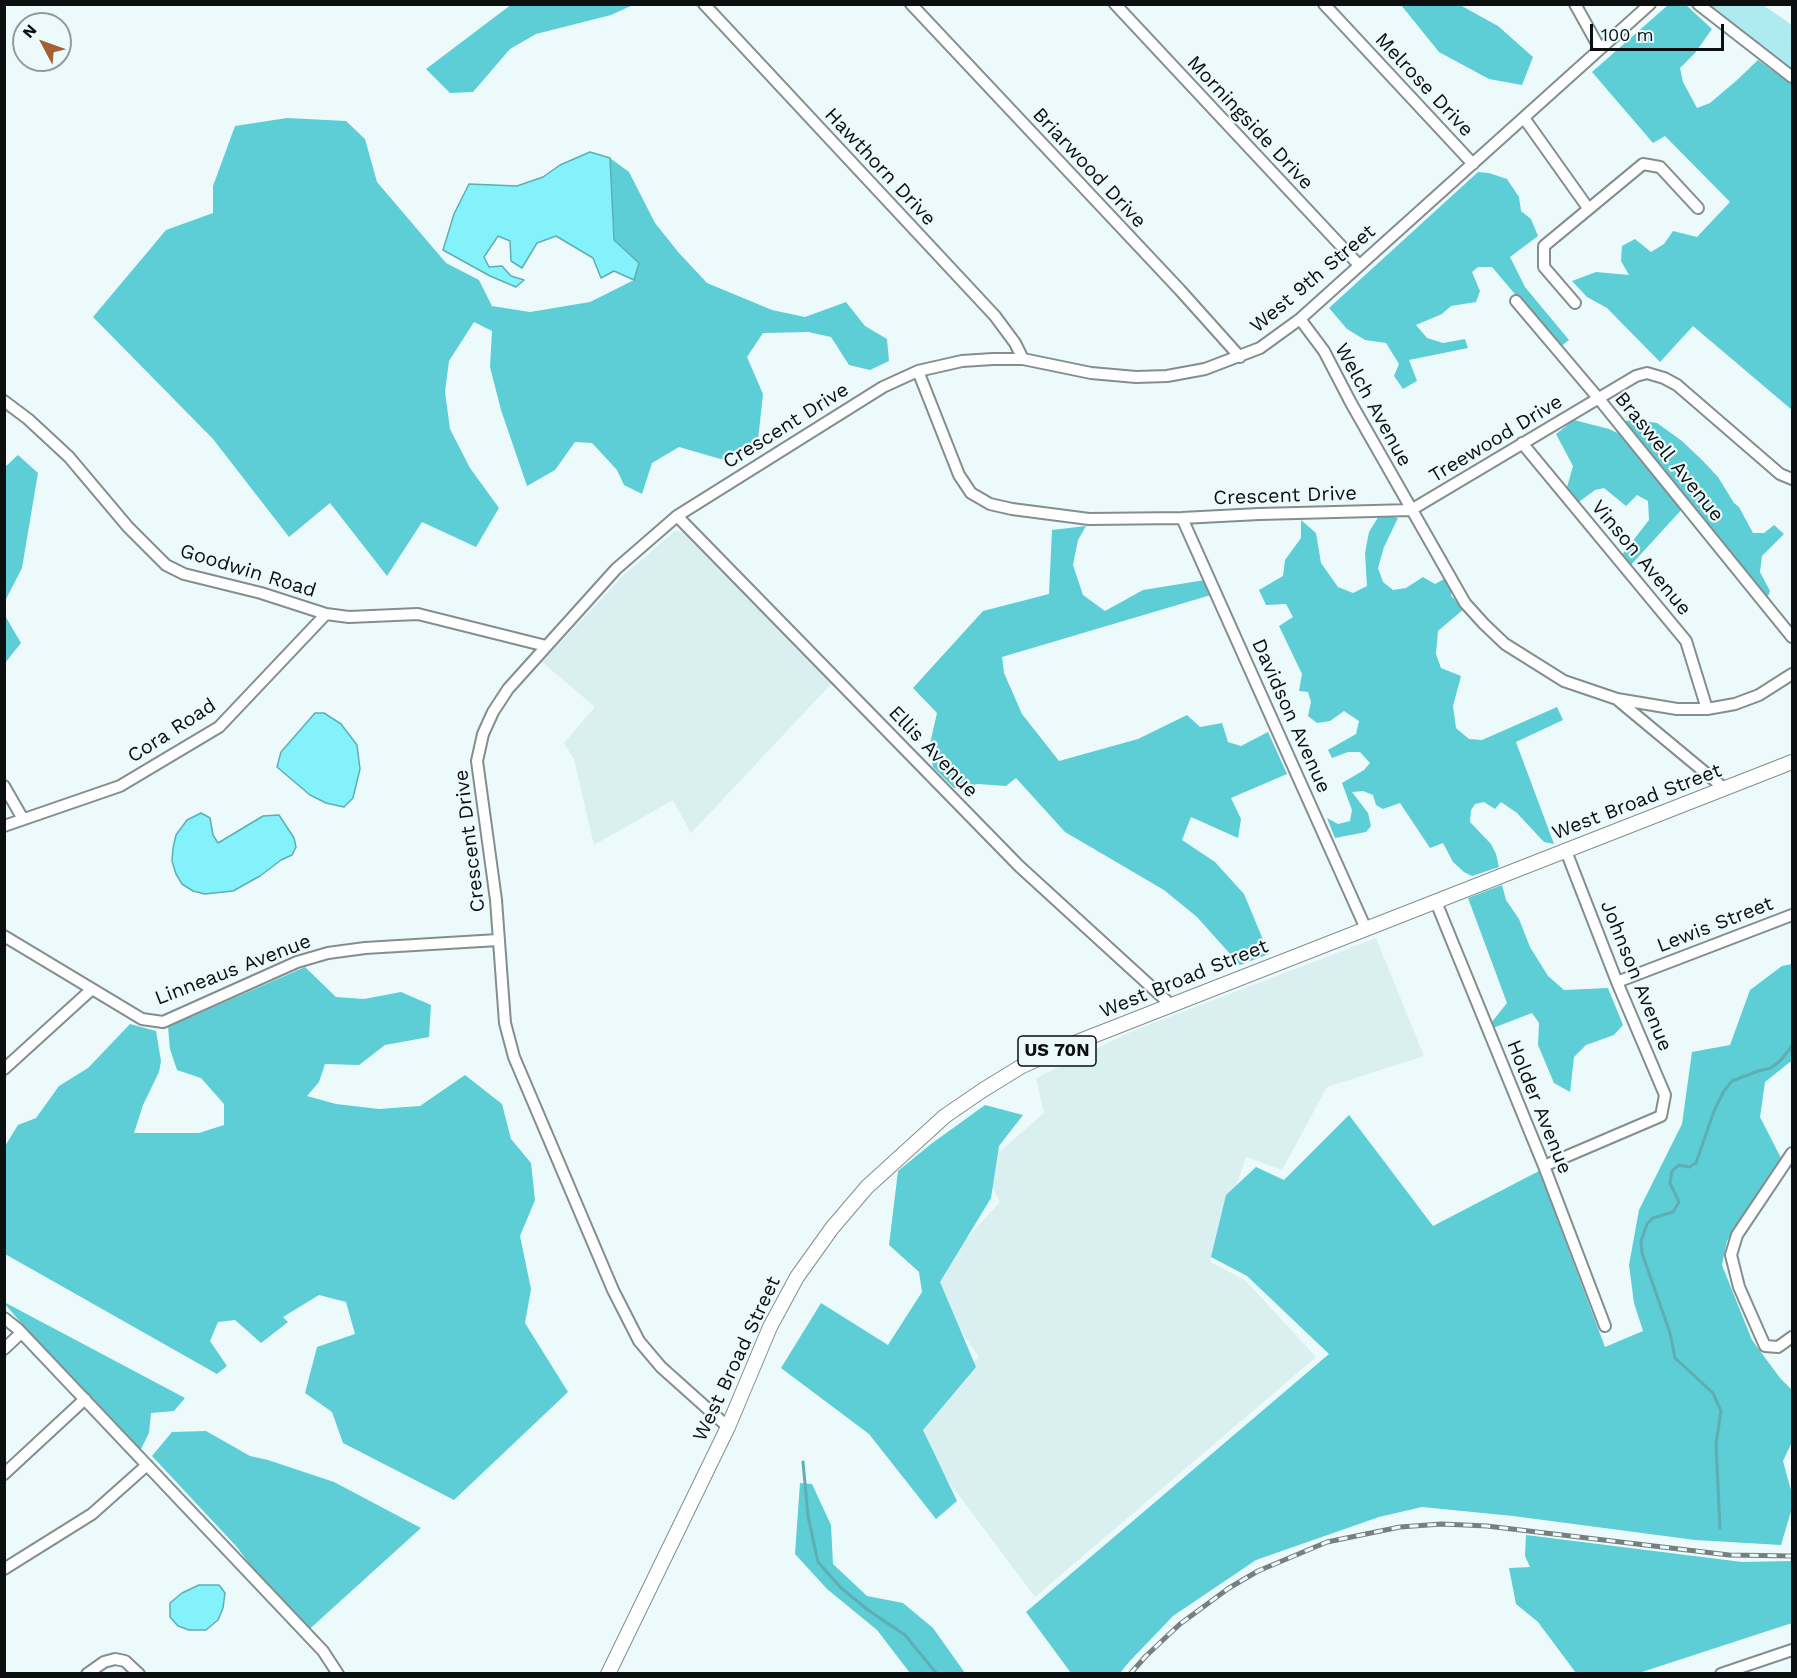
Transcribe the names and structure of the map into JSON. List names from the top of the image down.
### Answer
{
  "streets": {
    "main road": ["West Broad Street", "US 70N"],
    "street": [
      "Melrose Drive",
      "Morningside Drive",
      "Hawthorn Drive",
      "Briarwood Drive",
      "West 9th Street",
      "Welch Avenue",
      "Crescent Drive",
      "Treewood Drive",
      "Braswell Avenue",
      "Vinson Avenue",
      "Goodwin Road",
      "Davidson Avenue",
      "Cora Road",
      "Ellis Avenue",
      "Lewis Street",
      "Linneaus Avenue",
      "Johnson Avenue",
      "Holder Avenue"
    ]
  },
  "crossings": [
    ["Melrose Drive", "West 9th Street"],
    ["Morningside Drive", "West 9th Street"],
    ["Hawthorn Drive", "West 9th Street"],
    ["Briarwood Drive", "West 9th Street"],
    ["West 9th Street", "Welch Avenue"],
    ["West 9th Street", "Crescent Drive"],
    ["Welch Avenue", "Crescent Drive"],
    ["Welch Avenue", "Treewood Drive"],
    ["Crescent Drive", "Treewood Drive"],
    ["Crescent Drive", "Goodwin Road"],
    ["Crescent Drive", "Davidson Avenue"],
    ["Crescent Drive", "Ellis Avenue"],
    ["Crescent Drive", "West Broad Street"],
    ["Crescent Drive", "Linneaus Avenue"],
    ["Treewood Drive", "Braswell Avenue"],
    ["Treewood Drive", "Vinson Avenue"],
    ["Goodwin Road", "Cora Road"],
    ["Davidson Avenue", "West Broad Street"],
    ["Ellis Avenue", "West Broad Street"],
    ["West Broad Street", "Johnson Avenue"],
    ["West Broad Street", "Holder Avenue"],
    ["Lewis Street", "Johnson Avenue"],
    ["Johnson Avenue", "Holder Avenue"]
  ],
  "scale_bar": "100 m",
  "north": "top left"
}
